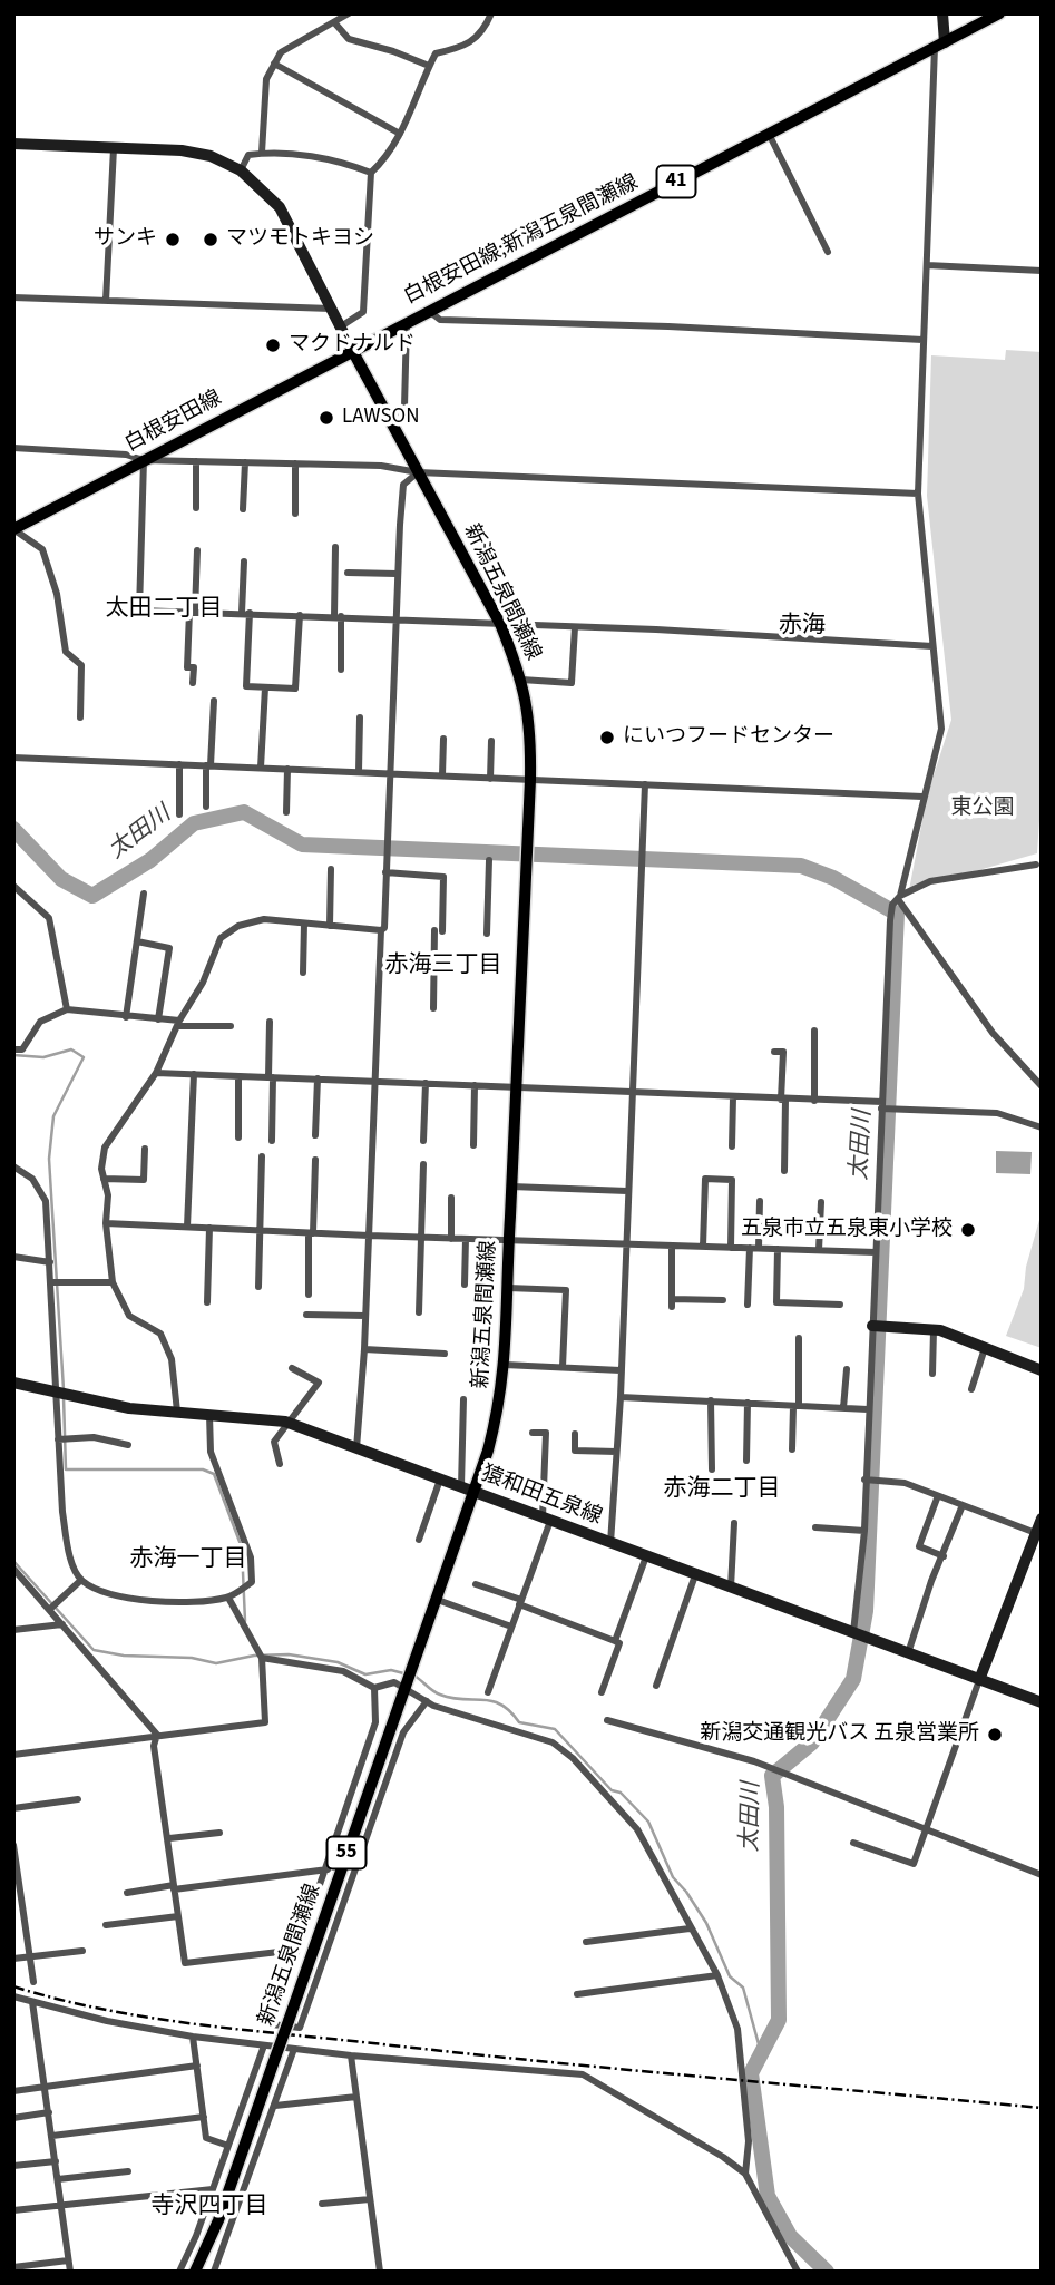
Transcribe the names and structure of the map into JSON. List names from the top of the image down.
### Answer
{
  "streets": {
    "main road": [
      "41",
      "白根安田線;新潟五泉間瀬線",
      "白根安田線",
      "新潟五泉間瀬線",
      "猿和田五泉線",
      "55"
    ]
  },
  "crossings": [
    ["白根安田線;新潟五泉間瀬線", "白根安田線"],
    ["白根安田線;新潟五泉間瀬線", "新潟五泉間瀬線"],
    ["白根安田線", "新潟五泉間瀬線"],
    ["新潟五泉間瀬線", "猿和田五泉線"]
  ],
  "districts": [
    "太田二丁目",
    "赤海",
    "赤海三丁目",
    "赤海二丁目",
    "赤海一丁目",
    "寺沢四丁目"
  ],
  "water": ["太田川"],
  "parks": ["東公園"],
  "places": [
    "サンキ",
    "マツモトキヨシ",
    "マクドナルド",
    "LAWSON",
    "にいつフードセンター",
    "五泉市立五泉東小学校",
    "新潟交通観光バス 五泉営業所"
  ]
}
